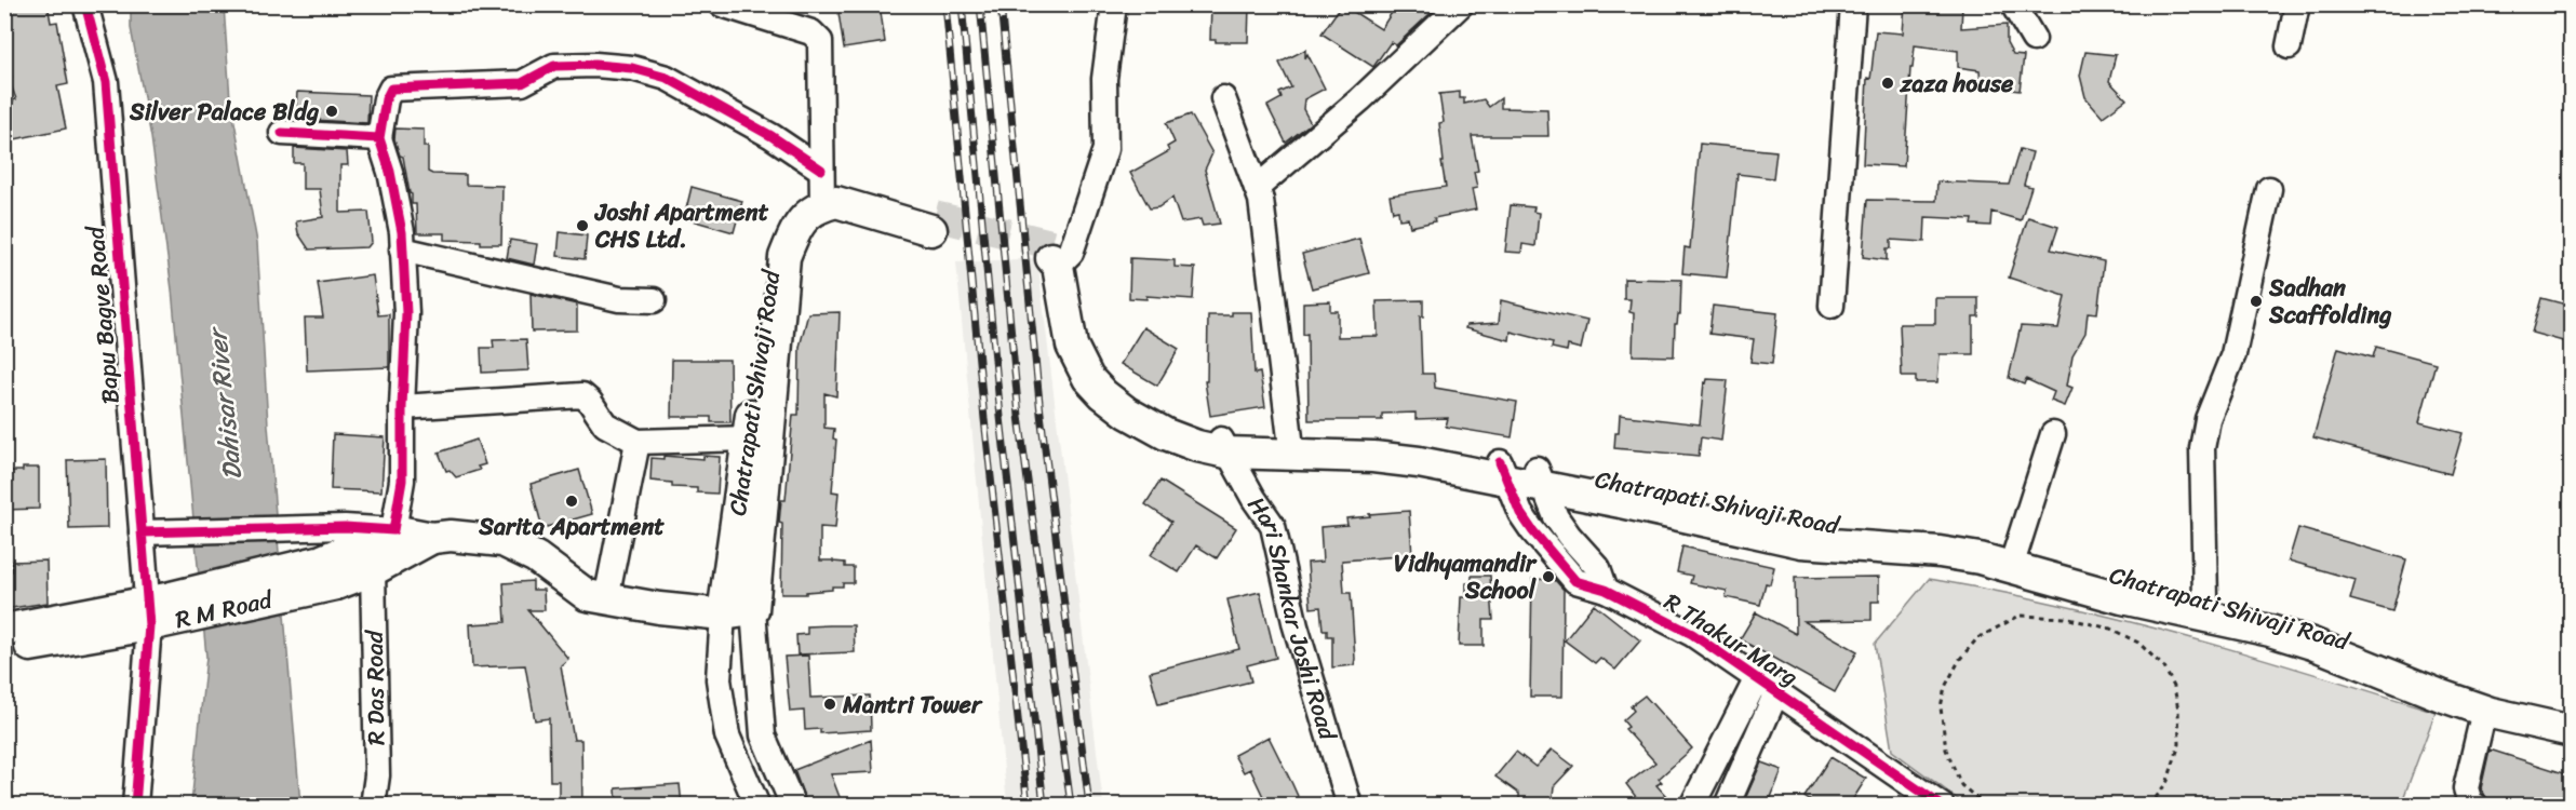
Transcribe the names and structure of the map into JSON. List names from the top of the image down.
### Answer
{
  "streets": {
    "main road": ["Chatrapati Shivaji Road", "R M Road"],
    "street": [
      "Bapu Bagve Road",
      "Hari Shankar Joshi Road",
      "R Thakur Marg",
      "R Das Road"
    ]
  },
  "crossings": [
    ["Bapu Bagve Road", "R M Road"],
    ["Chatrapati Shivaji Road", "R M Road"],
    ["R M Road", "R Das Road"]
  ],
  "water": ["Dahisar River"],
  "places": [
    "zaza house",
    "Silver Palace Bldg",
    "Joshi Apartment CHS Ltd.",
    "Sadhan Scaffolding",
    "Sarita Apartment",
    "Vidhyamandir School",
    "Mantri Tower"
  ]
}
